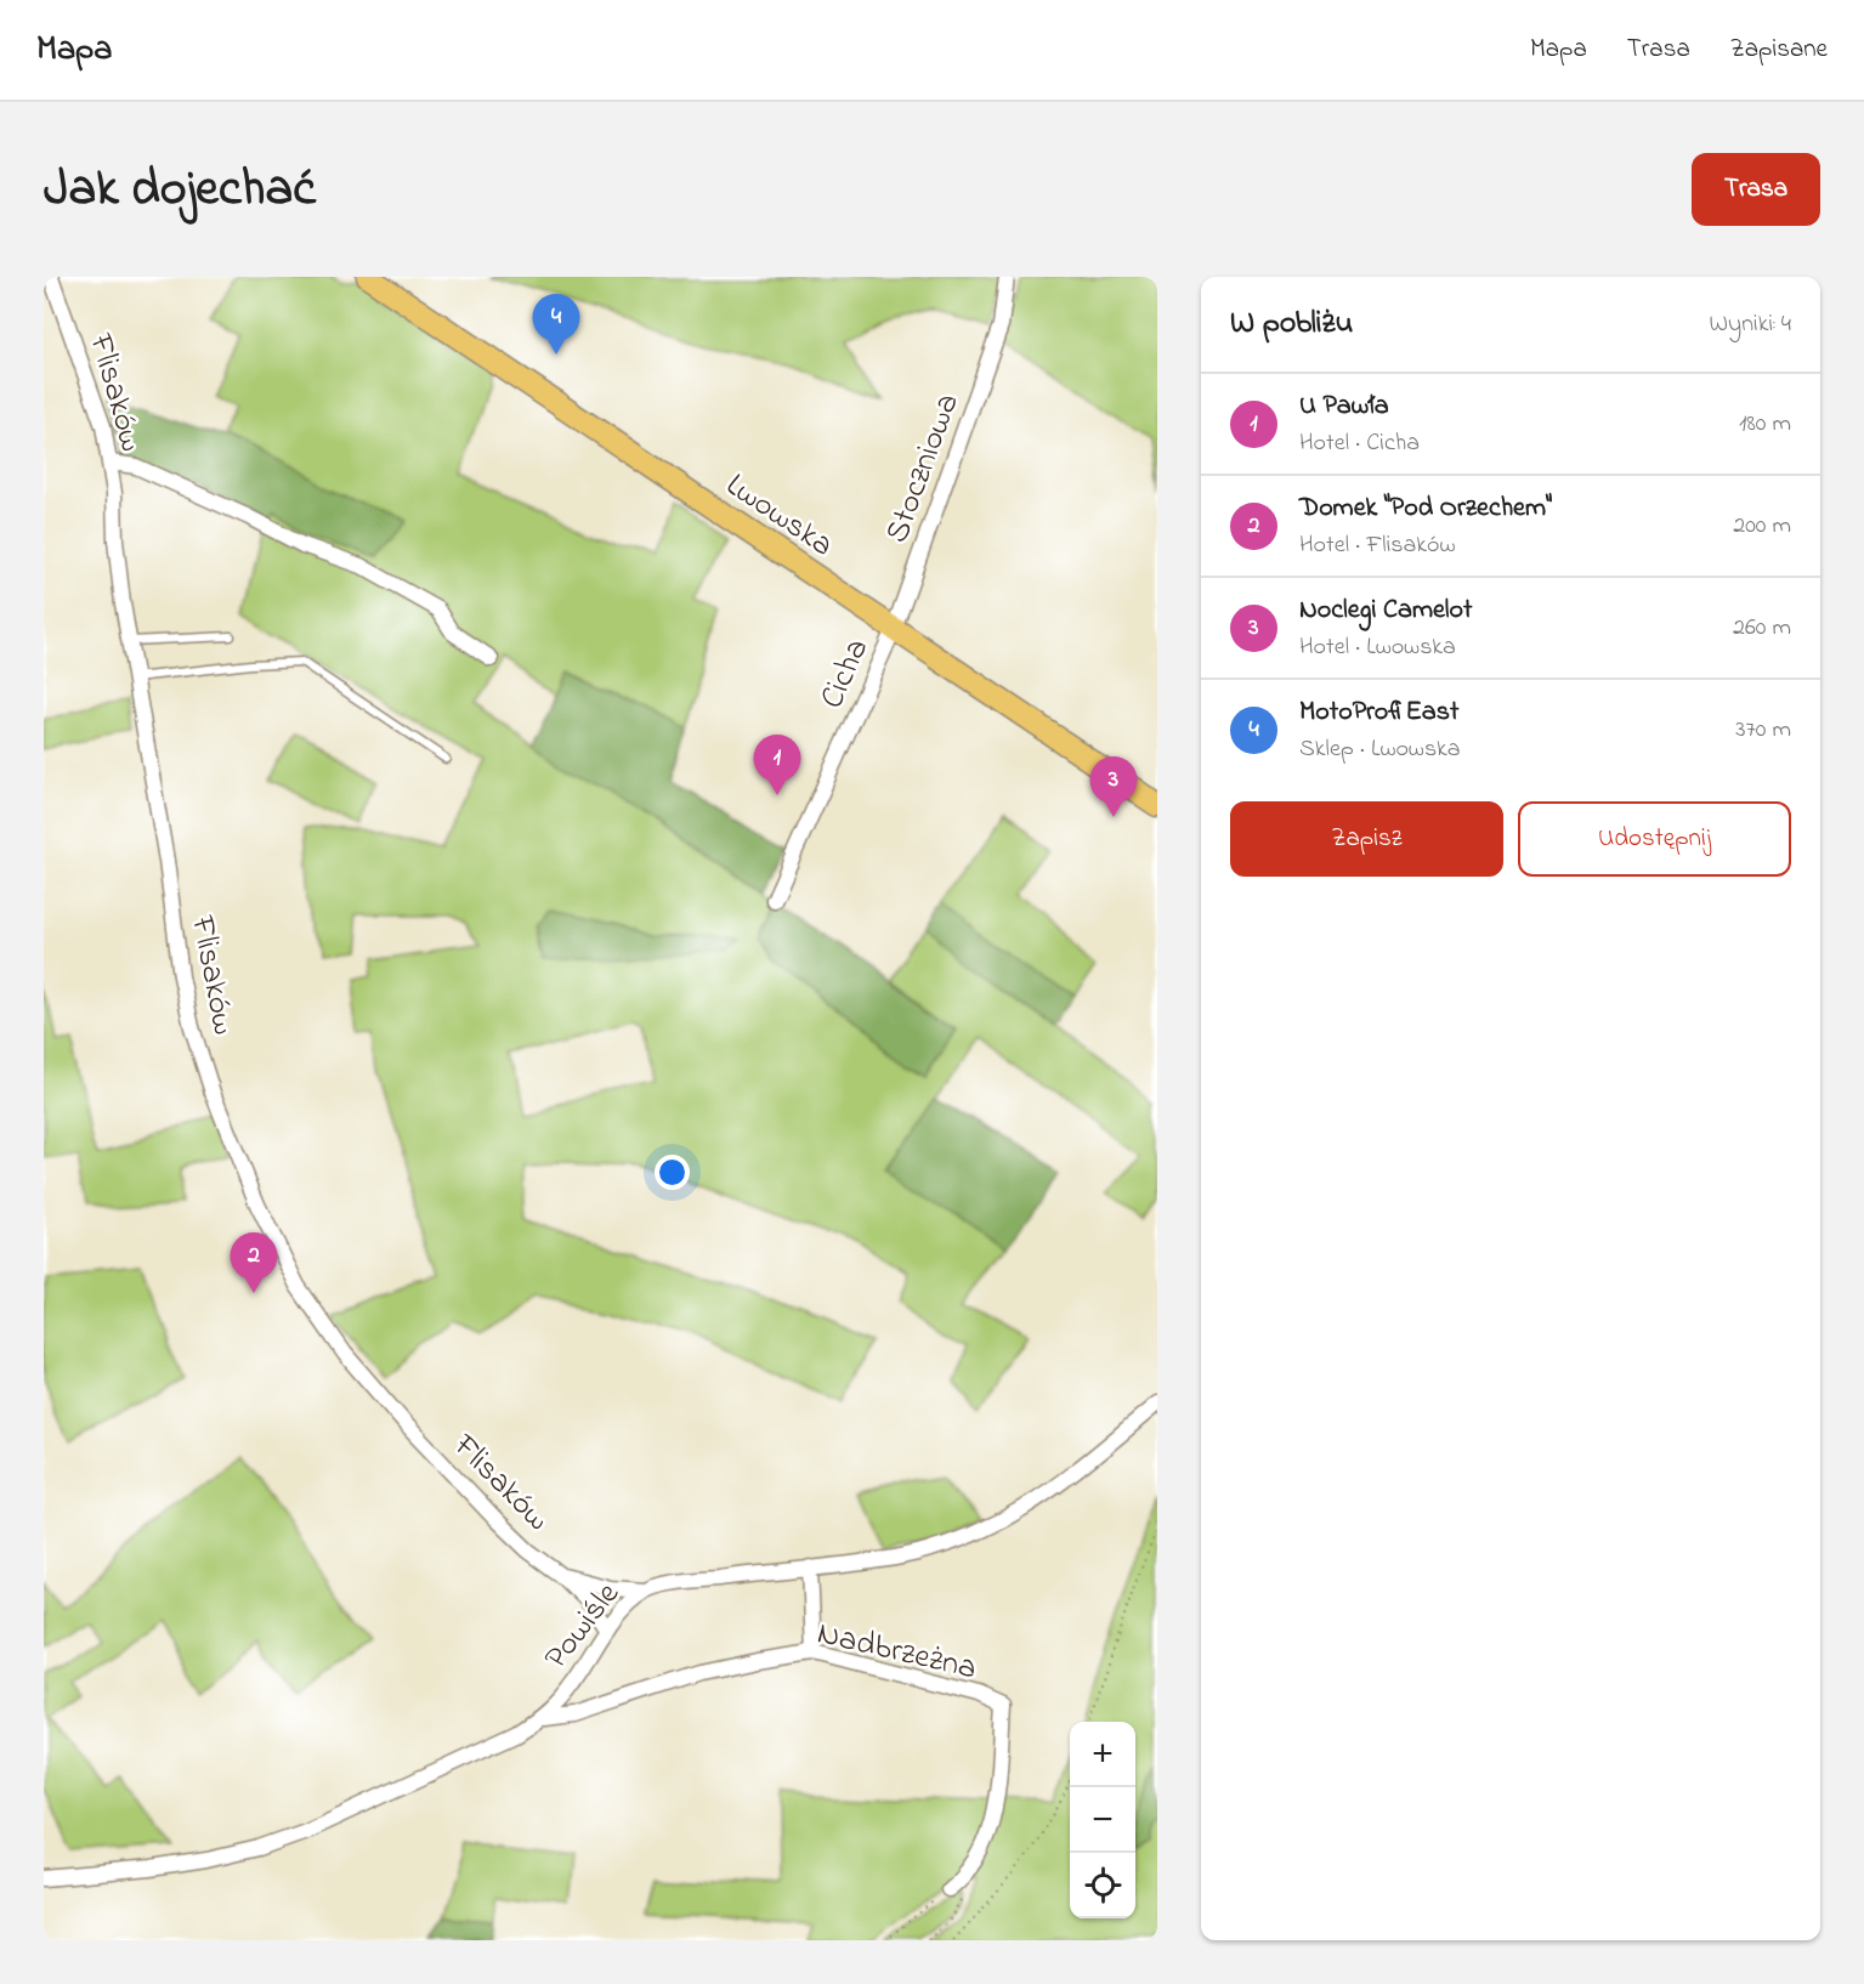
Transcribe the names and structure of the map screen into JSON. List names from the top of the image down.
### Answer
{
  "streets": {
    "main road": ["Lwowska"],
    "street": [
      "Flisaków",
      "Stoczniowa",
      "Cicha",
      "Powiśle",
      "Nadbrzeżna"
    ]
  },
  "crossings": [
    ["Flisaków", "Powiśle"],
    ["Stoczniowa", "Lwowska"],
    ["Stoczniowa", "Cicha"],
    ["Lwowska", "Cicha"],
    ["Powiśle", "Nadbrzeżna"]
  ],
  "page": {
    "header": "Mapa",
    "nav": ["Mapa", "Trasa", "Zapisane"],
    "title": "Jak dojechać",
    "buttons": [
      "Trasa",
      ["Zapisz", "Udostępnij"]
    ],
    "heading": ["W pobliżu", "Wyniki: 4"],
    "pins": [
      "4",
      "1",
      "3",
      "2"
    ],
    "list": [
      {
        "mark": "1",
        "name": "U Pawła",
        "note": "Hotel · Cicha",
        "value": "180 m"
      },
      {
        "mark": "2",
        "name": "Domek \"Pod Orzechem\"",
        "note": "Hotel · Flisaków",
        "value": "200 m"
      },
      {
        "mark": "3",
        "name": "Noclegi Camelot",
        "note": "Hotel · Lwowska",
        "value": "260 m"
      },
      {
        "mark": "4",
        "name": "MotoProfiEast",
        "note": "Sklep · Lwowska",
        "value": "370 m"
      }
    ],
    "map_buttons": ["+", "−"]
  }
}
